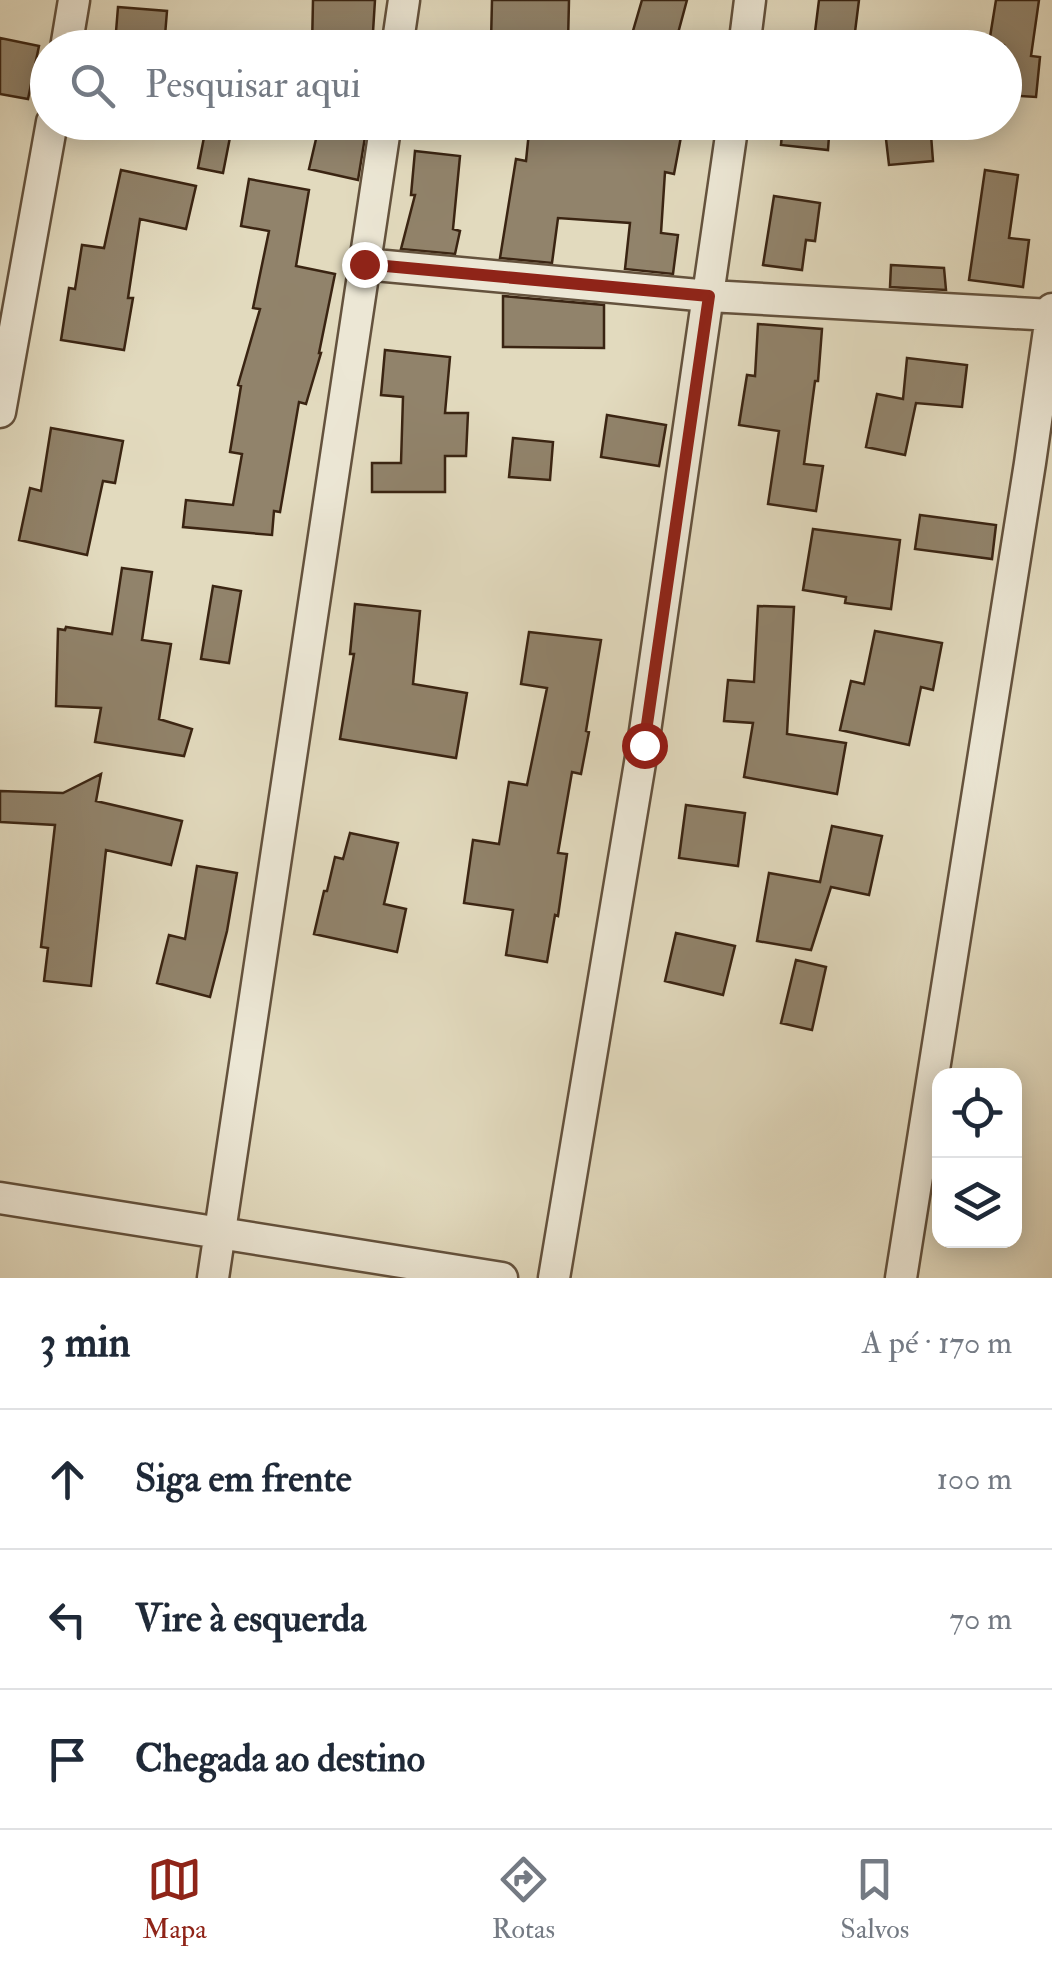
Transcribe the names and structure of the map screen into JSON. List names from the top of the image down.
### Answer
{
  "page": {
    "search": "Pesquisar aqui",
    "heading": ["3 min", "A pé · 170 m"],
    "list": [
      ["Siga em frente", "100 m"],
      ["Vire à esquerda", "70 m"],
      "Chegada ao destino"
    ],
    "nav": ["Mapa", "Rotas", "Salvos"]
  }
}
